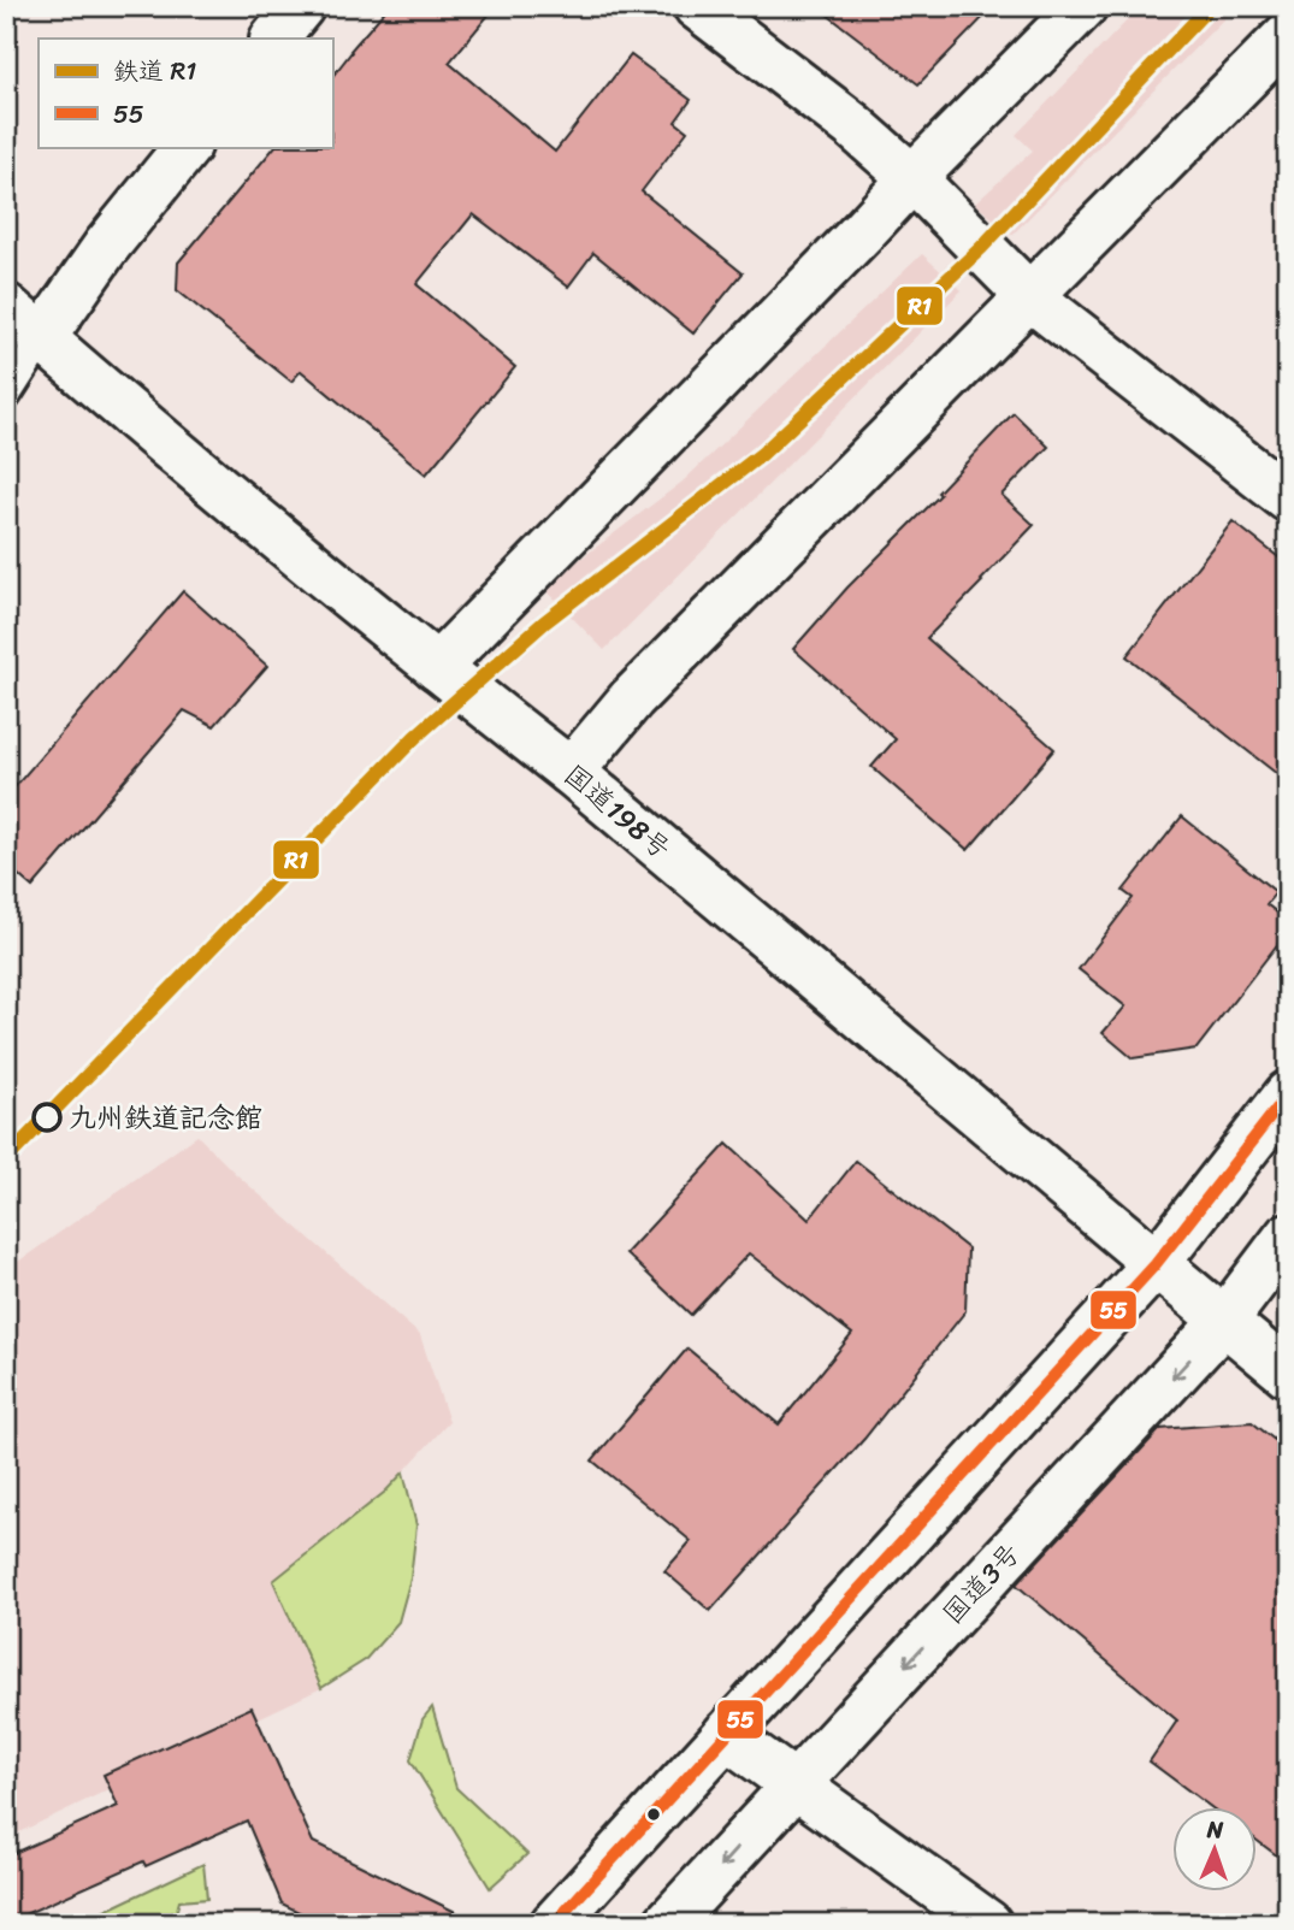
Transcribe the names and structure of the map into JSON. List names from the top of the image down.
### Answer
{
  "streets": {
    "main road": ["国道198号", "国道3号"]
  },
  "crossings": [
    ["国道198号", "国道3号"]
  ],
  "places": ["九州鉄道記念館"],
  "lines": ["rail line R1", "transit line 55"],
  "legend": ["鉄道 R1", "55"],
  "north": "top"
}
